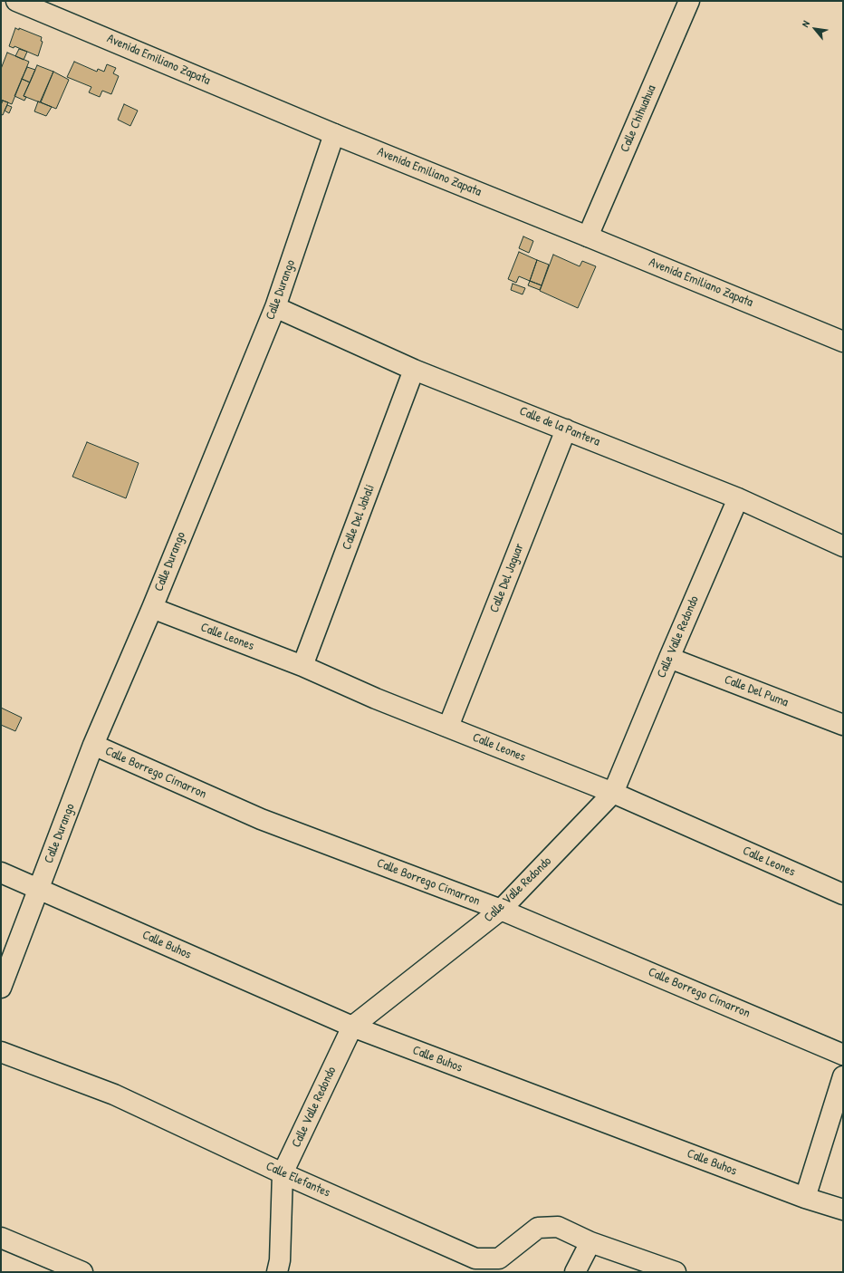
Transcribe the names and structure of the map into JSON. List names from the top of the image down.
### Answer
{
  "streets": {
    "street": [
      "Avenida Emiliano Zapata",
      "Calle Chihuahua",
      "Calle Durango",
      "Calle de la Pantera",
      "Calle Del Jabali",
      "Calle Del Jaguar",
      "Calle Leones",
      "Calle Valle Redondo",
      "Calle Del Puma",
      "Calle Borrego Cimarron",
      "Calle Buhos",
      "Calle Elefantes"
    ]
  },
  "crossings": [
    ["Avenida Emiliano Zapata", "Calle Chihuahua"],
    ["Avenida Emiliano Zapata", "Calle Durango"],
    ["Calle Durango", "Calle de la Pantera"],
    ["Calle Durango", "Calle Leones"],
    ["Calle Durango", "Calle Borrego Cimarron"],
    ["Calle Durango", "Calle Buhos"],
    ["Calle de la Pantera", "Calle Del Jabali"],
    ["Calle de la Pantera", "Calle Del Jaguar"],
    ["Calle de la Pantera", "Calle Valle Redondo"],
    ["Calle Del Jabali", "Calle Leones"],
    ["Calle Del Jaguar", "Calle Leones"],
    ["Calle Leones", "Calle Valle Redondo"],
    ["Calle Valle Redondo", "Calle Del Puma"],
    ["Calle Valle Redondo", "Calle Borrego Cimarron"],
    ["Calle Valle Redondo", "Calle Buhos"],
    ["Calle Valle Redondo", "Calle Elefantes"]
  ],
  "north": "top left"
}
